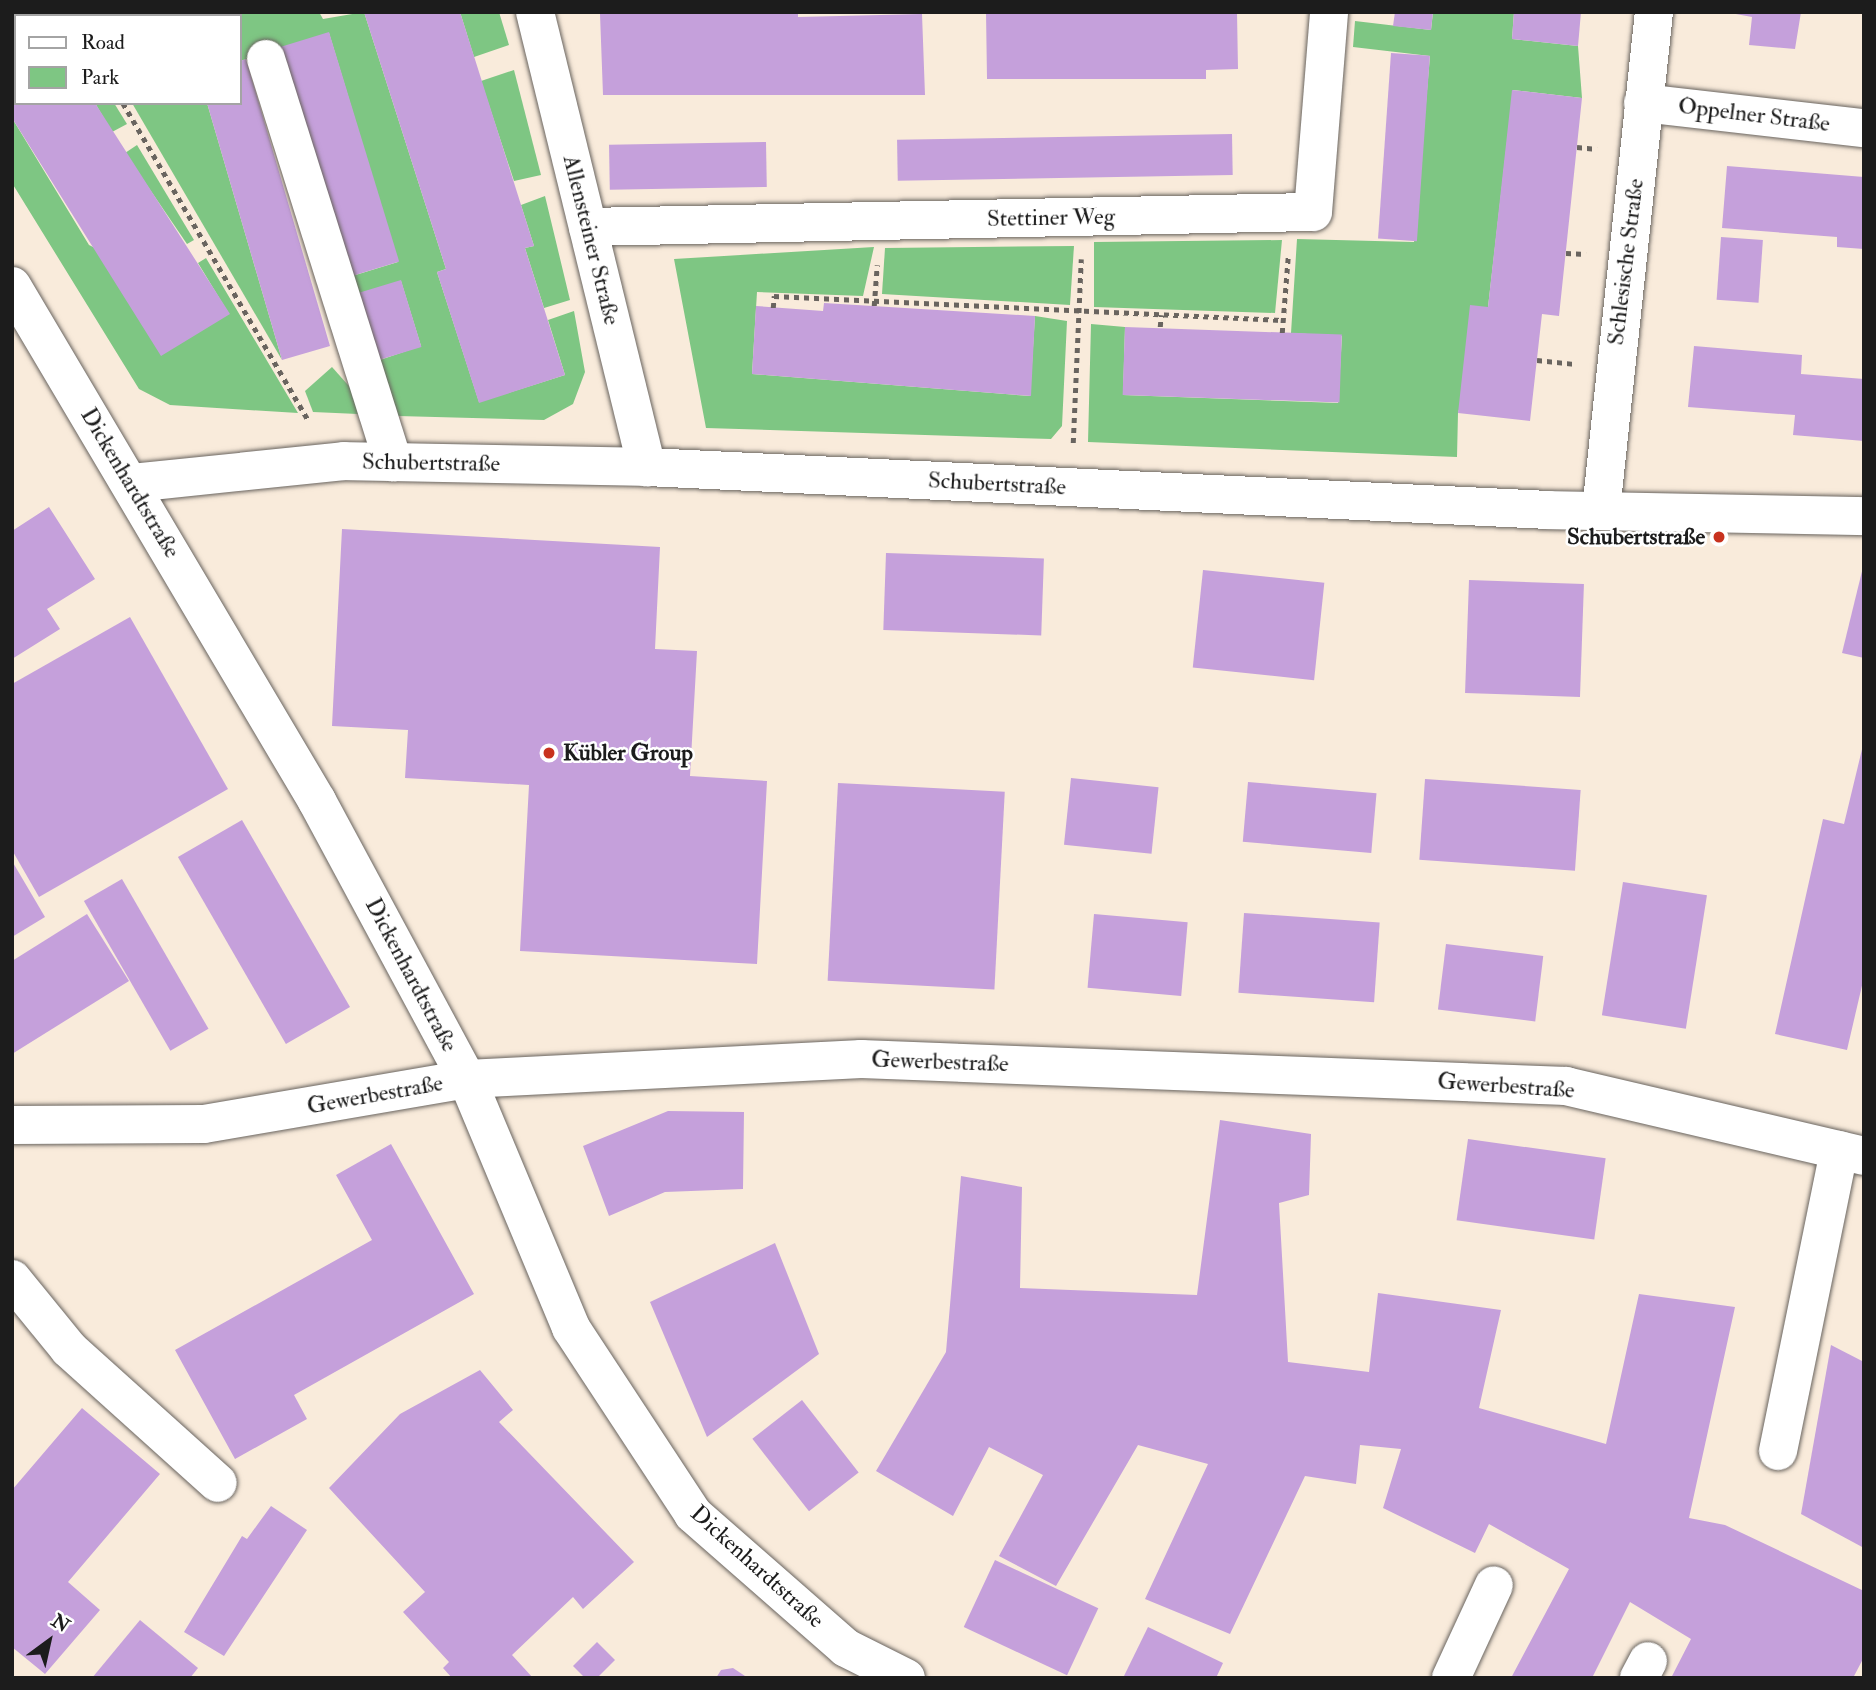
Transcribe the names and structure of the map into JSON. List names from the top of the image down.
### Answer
{
  "streets": {
    "street": [
      "Oppelner Straße",
      "Stettiner Weg",
      "Allensteiner Straße",
      "Schlesische Straße",
      "Schubertstraße",
      "Dickenhardtstraße",
      "Gewerbestraße"
    ]
  },
  "crossings": [
    ["Oppelner Straße", "Schlesische Straße"],
    ["Stettiner Weg", "Allensteiner Straße"],
    ["Allensteiner Straße", "Schubertstraße"],
    ["Schlesische Straße", "Schubertstraße"],
    ["Schubertstraße", "Dickenhardtstraße"],
    ["Dickenhardtstraße", "Gewerbestraße"]
  ],
  "places": ["Schubertstraße", "Kübler Group"],
  "legend": ["Road", "Park"],
  "north": "top right"
}
